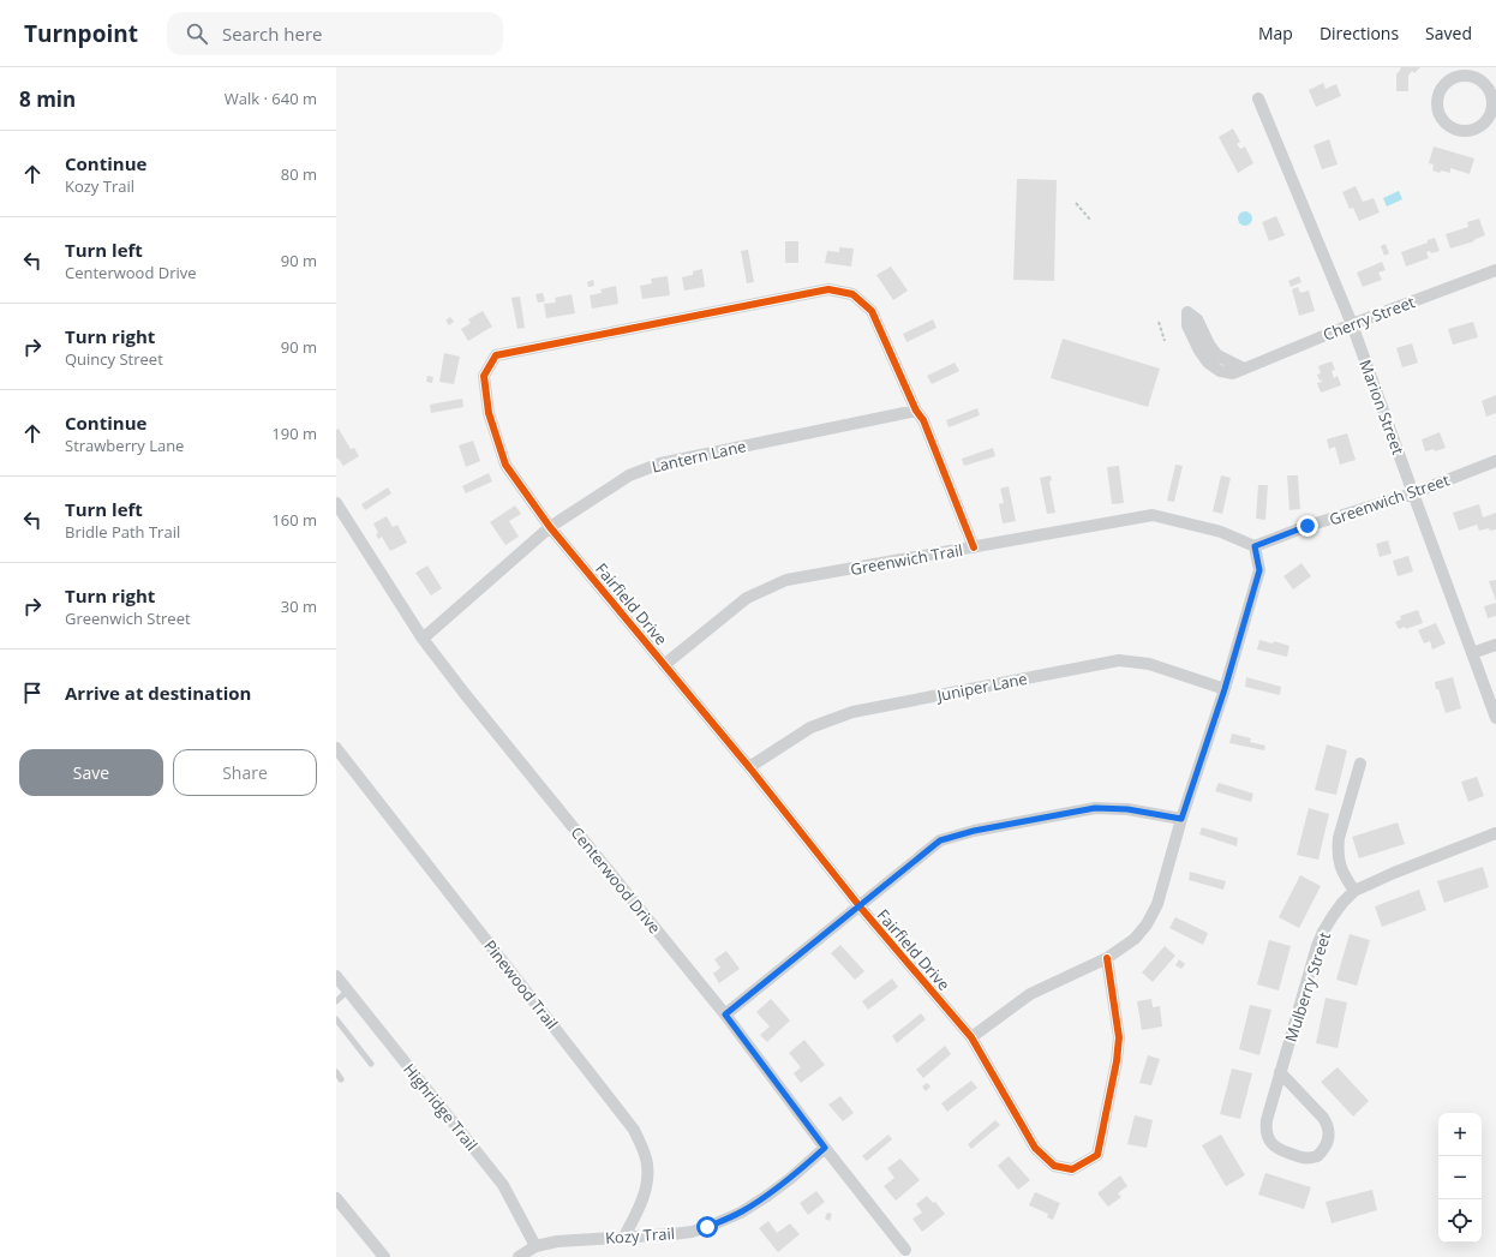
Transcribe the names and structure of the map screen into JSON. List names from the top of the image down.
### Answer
{
  "streets": {
    "street": [
      "Cherry Street",
      "Marion Street",
      "Lantern Lane",
      "Greenwich Street",
      "Greenwich Trail",
      "Fairfield Drive",
      "Juniper Lane",
      "Centerwood Drive",
      "Pinewood Trail",
      "Mulberry Street",
      "Highridge Trail",
      "Kozy Trail"
    ]
  },
  "crossings": [
    ["Cherry Street", "Marion Street"],
    ["Marion Street", "Greenwich Street"],
    ["Lantern Lane", "Fairfield Drive"],
    ["Lantern Lane", "Centerwood Drive"],
    ["Greenwich Street", "Greenwich Trail"],
    ["Greenwich Trail", "Fairfield Drive"],
    ["Fairfield Drive", "Juniper Lane"],
    ["Centerwood Drive", "Kozy Trail"],
    ["Pinewood Trail", "Kozy Trail"],
    ["Highridge Trail", "Kozy Trail"]
  ],
  "page": {
    "header": "Turnpoint",
    "search": "Search here",
    "nav": ["Map", "Directions", "Saved"],
    "heading": ["8 min", "Walk · 640 m"],
    "list": [
      ["Continue", "Kozy Trail", "80 m"],
      ["Turn left", "Centerwood Drive", "90 m"],
      ["Turn right", "Quincy Street", "90 m"],
      ["Continue", "Strawberry Lane", "190 m"],
      ["Turn left", "Bridle Path Trail", "160 m"],
      ["Turn right", "Greenwich Street", "30 m"],
      "Arrive at destination"
    ],
    "buttons": ["Save", "Share"],
    "map_buttons": ["+", "−"]
  }
}
